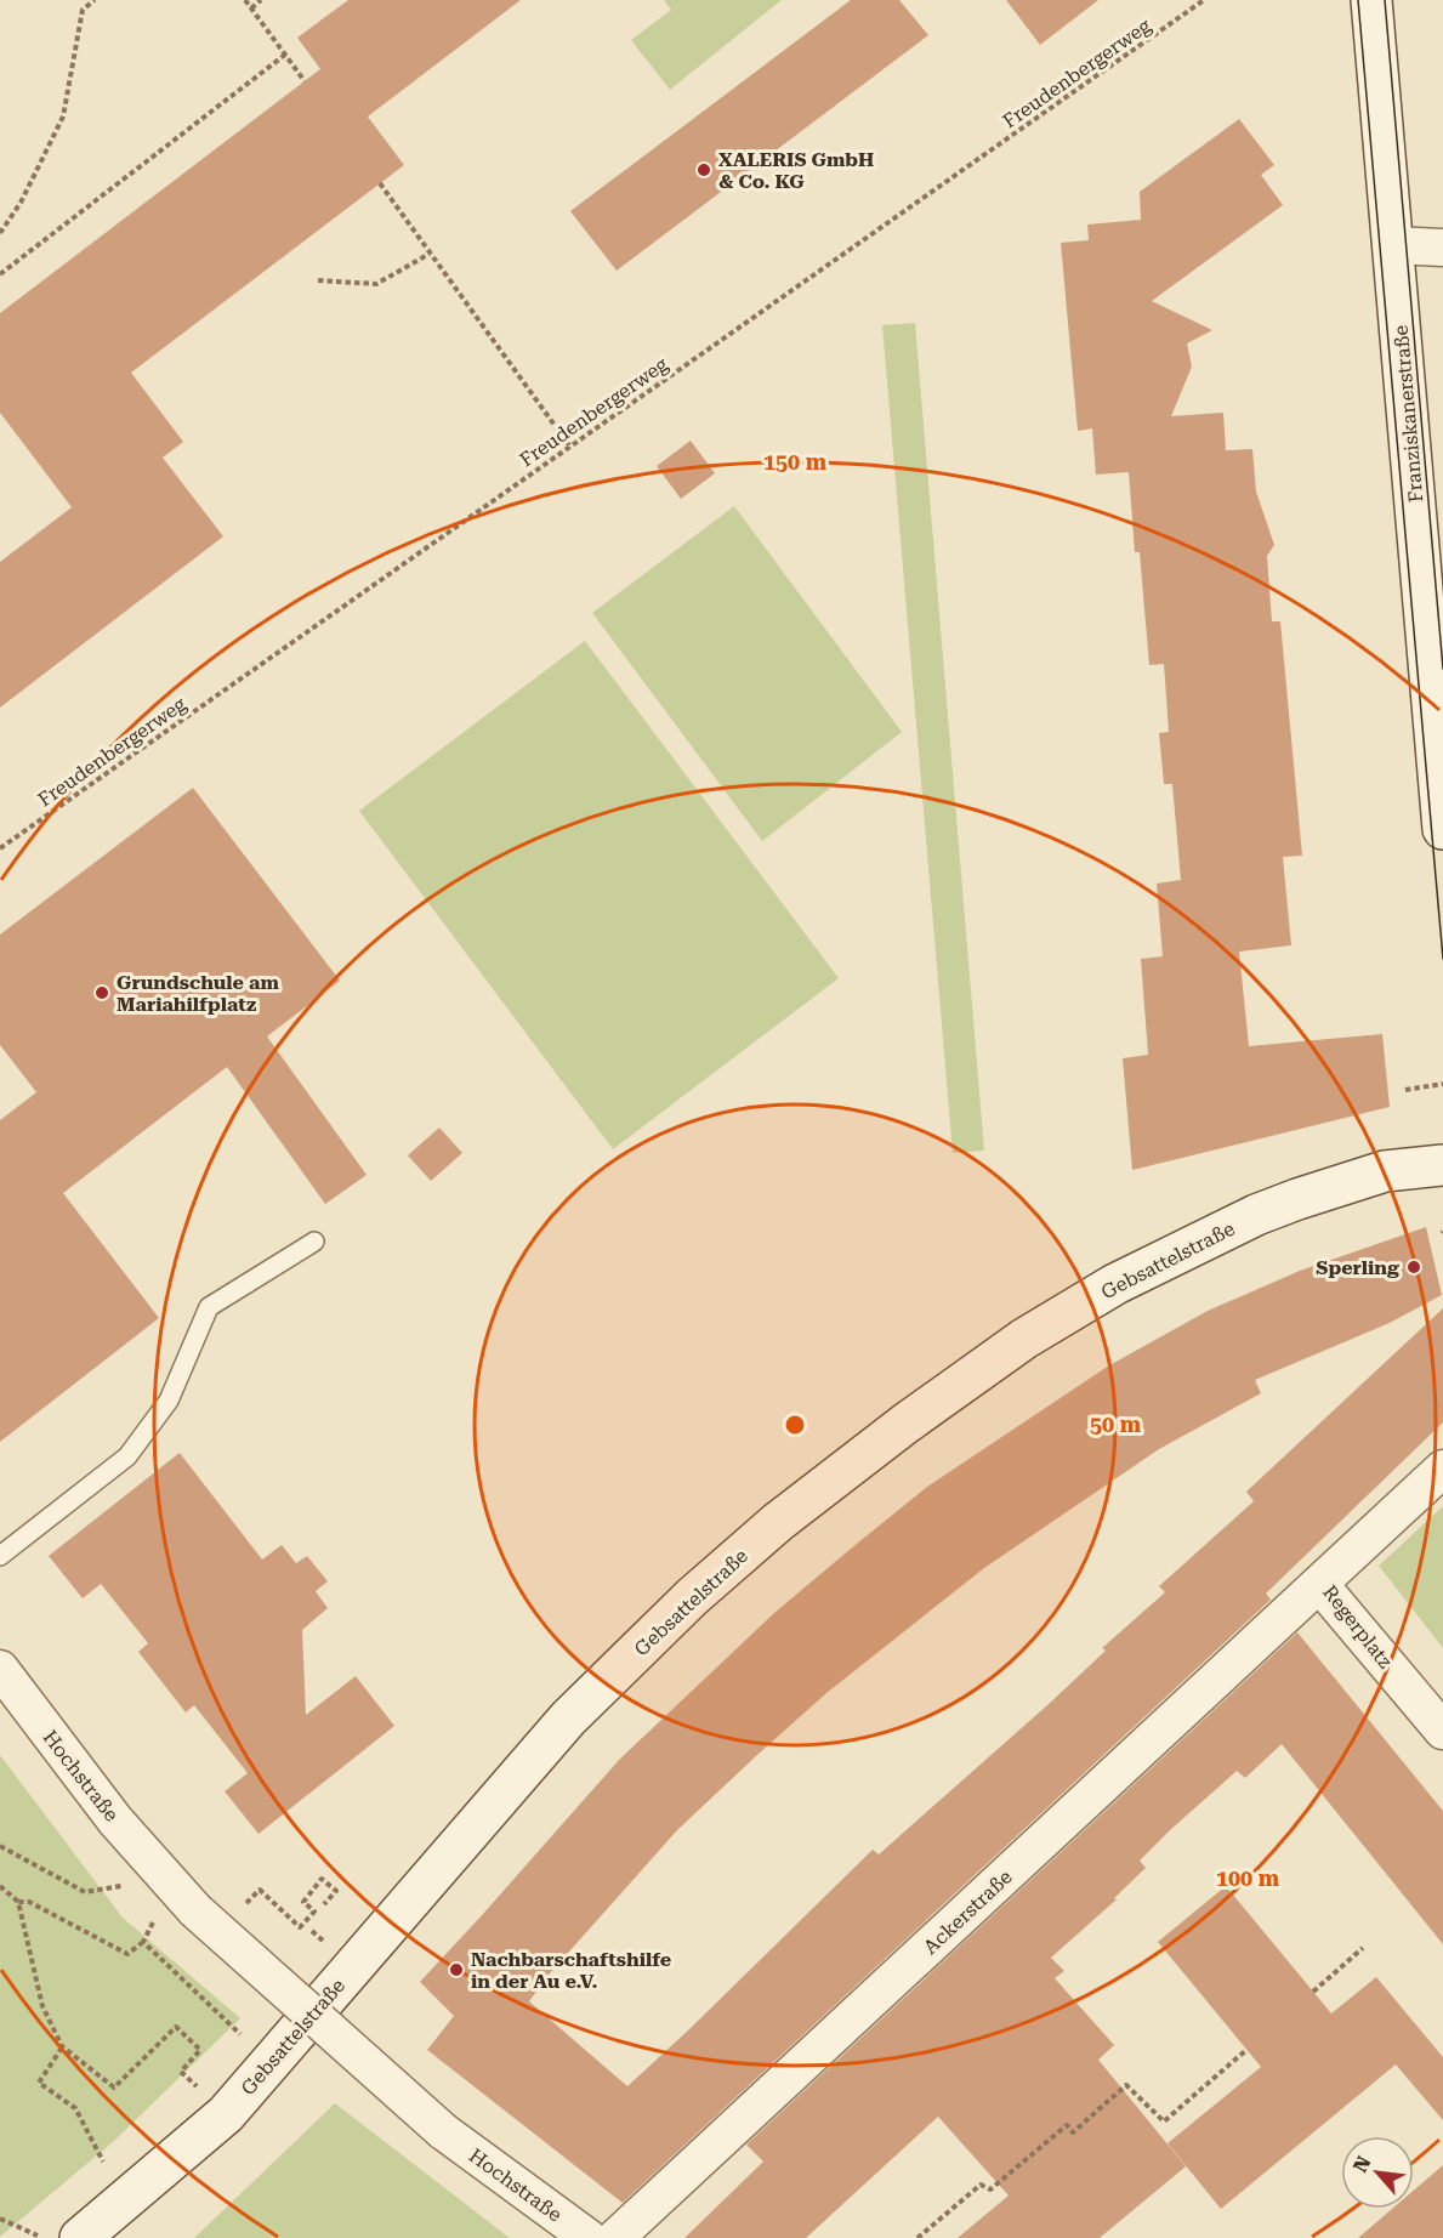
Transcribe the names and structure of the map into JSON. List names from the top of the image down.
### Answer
{
  "streets": {
    "street": [
      "Franziskanerstraße",
      "Gebsattelstraße",
      "Regerplatz",
      "Hochstraße",
      "Ackerstraße"
    ],
    "path": ["Freudenbergerweg"]
  },
  "crossings": [
    ["Regerplatz", "Ackerstraße"]
  ],
  "places": [
    "XALERIS GmbH & Co. KG",
    "Grundschule am Mariahilfplatz",
    "Sperling",
    "Nachbarschaftshilfe in der Au e.V."
  ],
  "north": "top left",
  "rings": ["150 m", "50 m", "100 m"]
}
